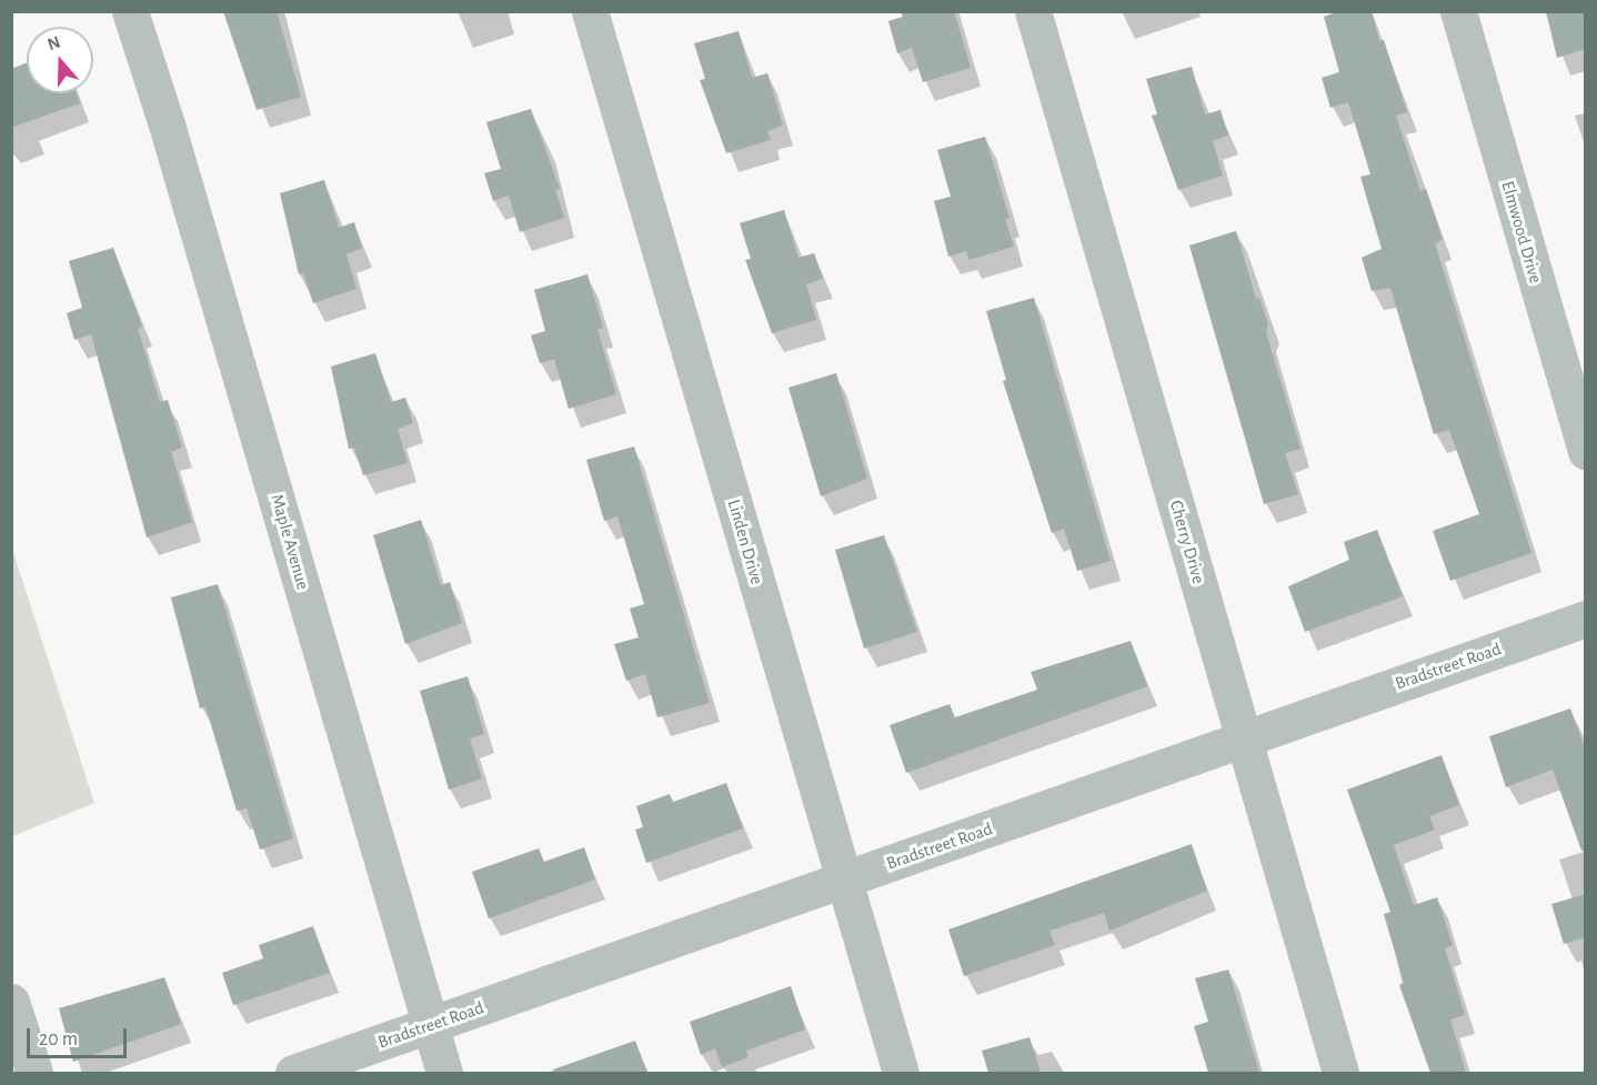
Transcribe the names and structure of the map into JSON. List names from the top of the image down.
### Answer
{
  "streets": {
    "street": [
      "Elmwood Drive",
      "Maple Avenue",
      "Linden Drive",
      "Cherry Drive",
      "Bradstreet Road"
    ]
  },
  "crossings": [
    ["Maple Avenue", "Bradstreet Road"],
    ["Linden Drive", "Bradstreet Road"],
    ["Cherry Drive", "Bradstreet Road"]
  ],
  "scale_bar": "20 m",
  "north": "top"
}
